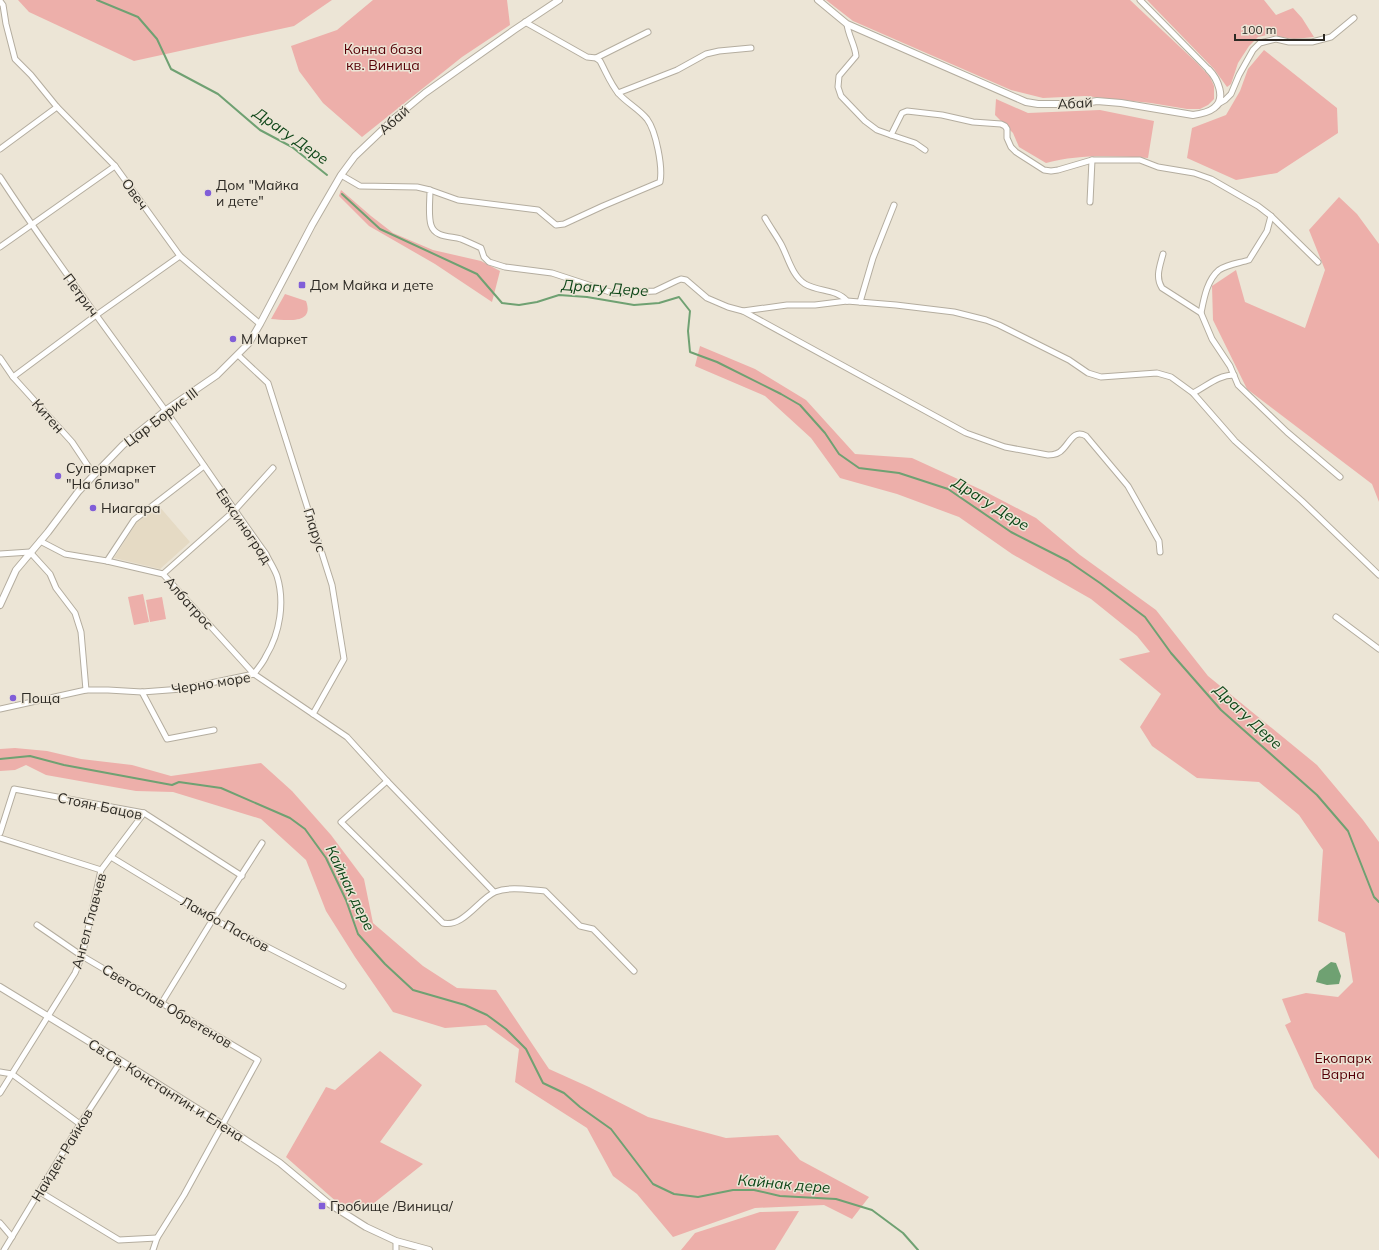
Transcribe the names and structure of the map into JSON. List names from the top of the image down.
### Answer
{
  "streets": {
    "street": [
      "Абай",
      "Овеч",
      "Петрич",
      "Китен",
      "Цар Борис III",
      "Евксиноград",
      "Гларус",
      "Албатрос",
      "Черно море",
      "Стоян Бацов",
      "Ангел Главчев",
      "Ламбо Пасков",
      "Светослав Обретенов",
      "Св.Св. Константин и Елена",
      "Найден Райков"
    ]
  },
  "crossings": [
    ["Абай", "Цар Борис III"],
    ["Овеч", "Цар Борис III"],
    ["Петрич", "Цар Борис III"],
    ["Петрич", "Евксиноград"],
    ["Китен", "Цар Борис III"],
    ["Цар Борис III", "Евксиноград"],
    ["Цар Борис III", "Гларус"],
    ["Цар Борис III", "Албатрос"],
    ["Евксиноград", "Албатрос"],
    ["Евксиноград", "Черно море"],
    ["Гларус", "Черно море"],
    ["Албатрос", "Черно море"],
    ["Стоян Бацов", "Ангел Главчев"],
    ["Ангел Главчев", "Ламбо Пасков"],
    ["Ангел Главчев", "Светослав Обретенов"],
    ["Ангел Главчев", "Св.Св. Константин и Елена"],
    ["Светослав Обретенов", "Св.Св. Константин и Елена"],
    ["Св.Св. Константин и Елена", "Найден Райков"]
  ],
  "water": ["Драгу Дере", "Кайнак дере"],
  "parks": ["Конна база кв. Виница", "Екопарк Варна"],
  "places": {
    "other": [
      "Дом \"Майка и дете\"",
      "М Маркет",
      "Супермаркет \"На близо\"",
      "Ниагара",
      "Поща"
    ],
    "transit": ["Дом Майка и дете", "Гробище /Виница/"]
  },
  "scale_bar": "100 m"
}
